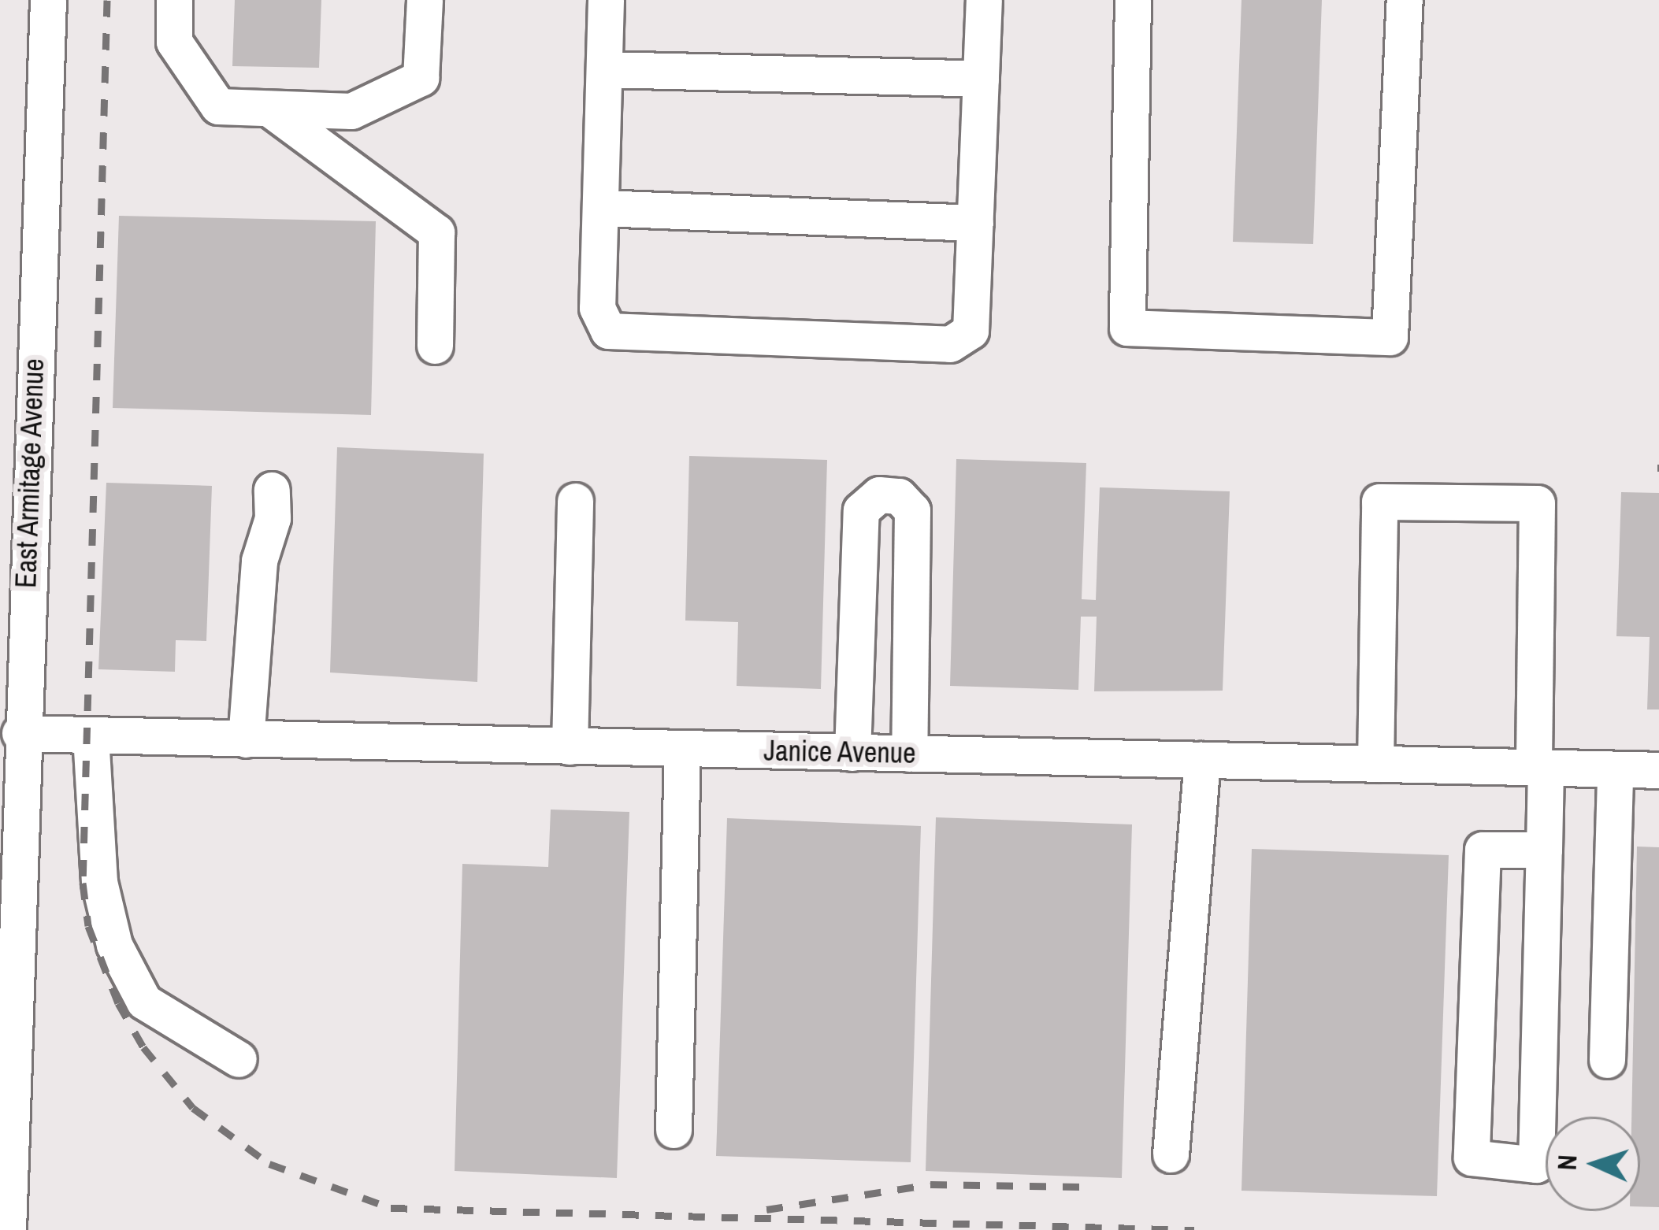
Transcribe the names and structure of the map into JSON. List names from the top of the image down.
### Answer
{
  "streets": {
    "street": ["East Armitage Avenue", "Janice Avenue"]
  },
  "crossings": [
    ["East Armitage Avenue", "Janice Avenue"]
  ],
  "north": "left"
}
